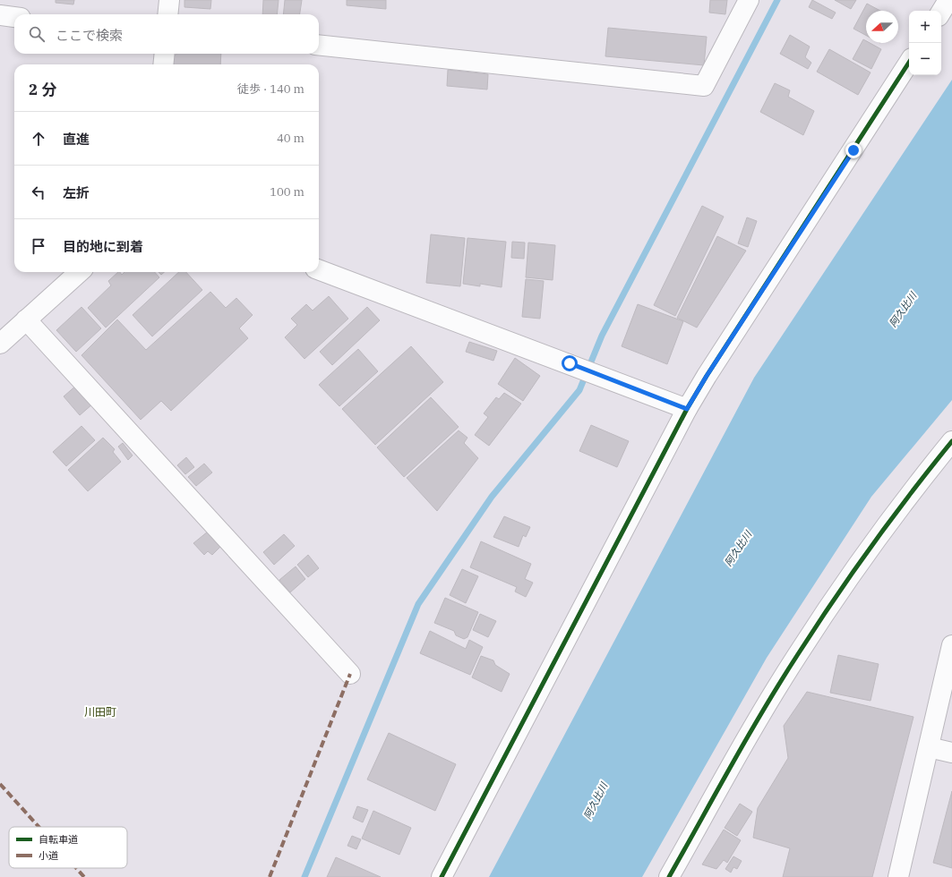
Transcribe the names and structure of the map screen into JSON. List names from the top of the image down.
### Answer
{
  "districts": ["川田町"],
  "water": ["阿久比川"],
  "legend": ["自転車道", "小道"],
  "north": "left",
  "page": {
    "map_buttons": ["+", "−"],
    "search": "ここで検索",
    "heading": ["2 分", "徒歩 · 140 m"],
    "list": [
      ["直進", "40 m"],
      ["左折", "100 m"],
      "目的地に到着"
    ]
  }
}
